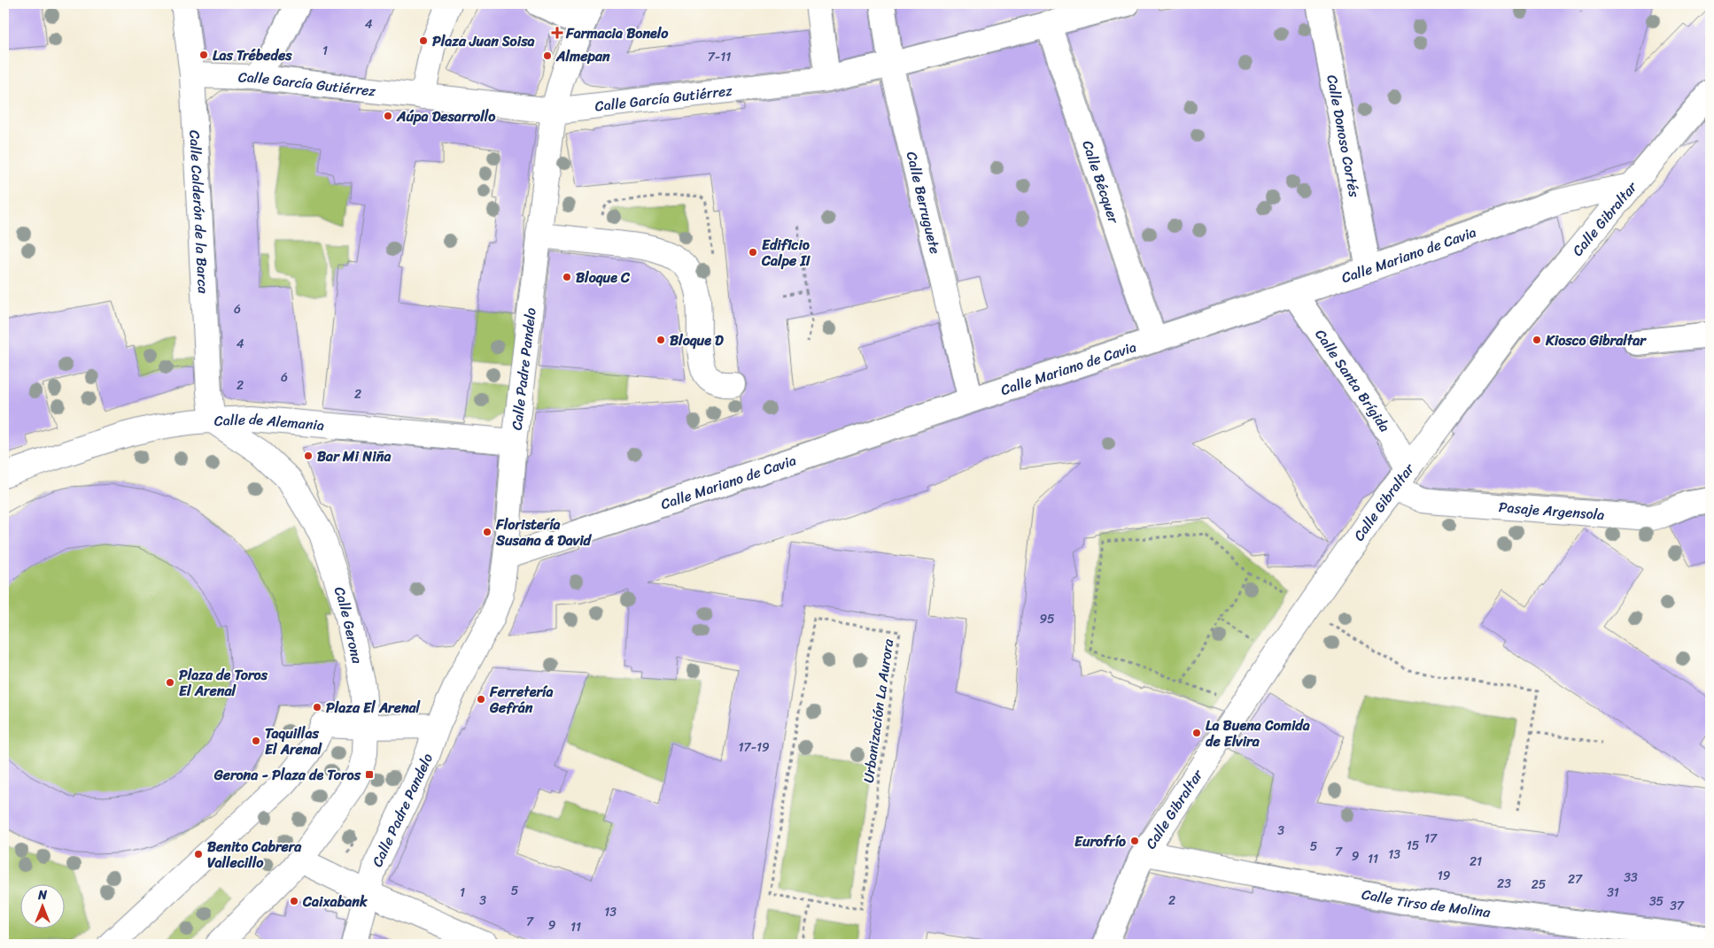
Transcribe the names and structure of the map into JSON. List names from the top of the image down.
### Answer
{
  "streets": {
    "street": [
      "Calle García Gutiérrez",
      "Calle Donoso Cortés",
      "Calle Bécquer",
      "Calle Berruguete",
      "Calle Calderón de la Barca",
      "Calle Gibraltar",
      "Calle Mariano de Cavia",
      "Calle Padre Pandelo",
      "Calle Santa Brígida",
      "Calle de Alemania",
      "Pasaje Argensola",
      "Calle Gerona",
      "Calle Tirso de Molina"
    ],
    "path": ["Urbanización La Aurora"]
  },
  "crossings": [
    ["Calle García Gutiérrez", "Calle Bécquer"],
    ["Calle García Gutiérrez", "Calle Berruguete"],
    ["Calle García Gutiérrez", "Calle Calderón de la Barca"],
    ["Calle García Gutiérrez", "Calle Padre Pandelo"],
    ["Calle Donoso Cortés", "Calle Mariano de Cavia"],
    ["Calle Bécquer", "Calle Mariano de Cavia"],
    ["Calle Berruguete", "Calle Mariano de Cavia"],
    ["Calle Calderón de la Barca", "Calle de Alemania"],
    ["Calle Calderón de la Barca", "Calle Gerona"],
    ["Calle Gibraltar", "Calle Mariano de Cavia"],
    ["Calle Gibraltar", "Calle Santa Brígida"],
    ["Calle Gibraltar", "Pasaje Argensola"],
    ["Calle Gibraltar", "Calle Tirso de Molina"],
    ["Calle Mariano de Cavia", "Calle Padre Pandelo"],
    ["Calle Mariano de Cavia", "Calle Santa Brígida"],
    ["Calle Padre Pandelo", "Calle de Alemania"],
    ["Calle de Alemania", "Calle Gerona"]
  ],
  "places": {
    "health": ["Farmacia Bonelo"],
    "other": [
      "Plaza Juan Soisa",
      "Las Trébedes",
      "Almepan",
      "Aúpa Desarrollo",
      "Edificio Calpe II",
      "Bloque C",
      "Bloque D",
      "Kiosco Gibraltar",
      "Bar Mi Niña",
      "Floristería Susana & David",
      "Plaza de Toros El Arenal",
      "Ferretería Gefrán",
      "Plaza El Arenal",
      "La Buena Comida de Elvira",
      "Taquillas El Arenal",
      "Eurofrío",
      "Benito Cabrera Vallecillo",
      "Caixabank"
    ],
    "transit": ["Gerona - Plaza de Toros"]
  },
  "house_numbers": [
    "4",
    "1",
    "7-11",
    "6",
    "4",
    "6",
    "2",
    "2",
    "95",
    "17-19",
    "3",
    "17",
    "15",
    "5",
    "7",
    "13",
    "9",
    "11",
    "21",
    "19",
    "33",
    "27",
    "23",
    "25",
    "5",
    "1",
    "31",
    "3",
    "2",
    "35",
    "37",
    "13",
    "7",
    "9",
    "11"
  ],
  "north": "top"
}
